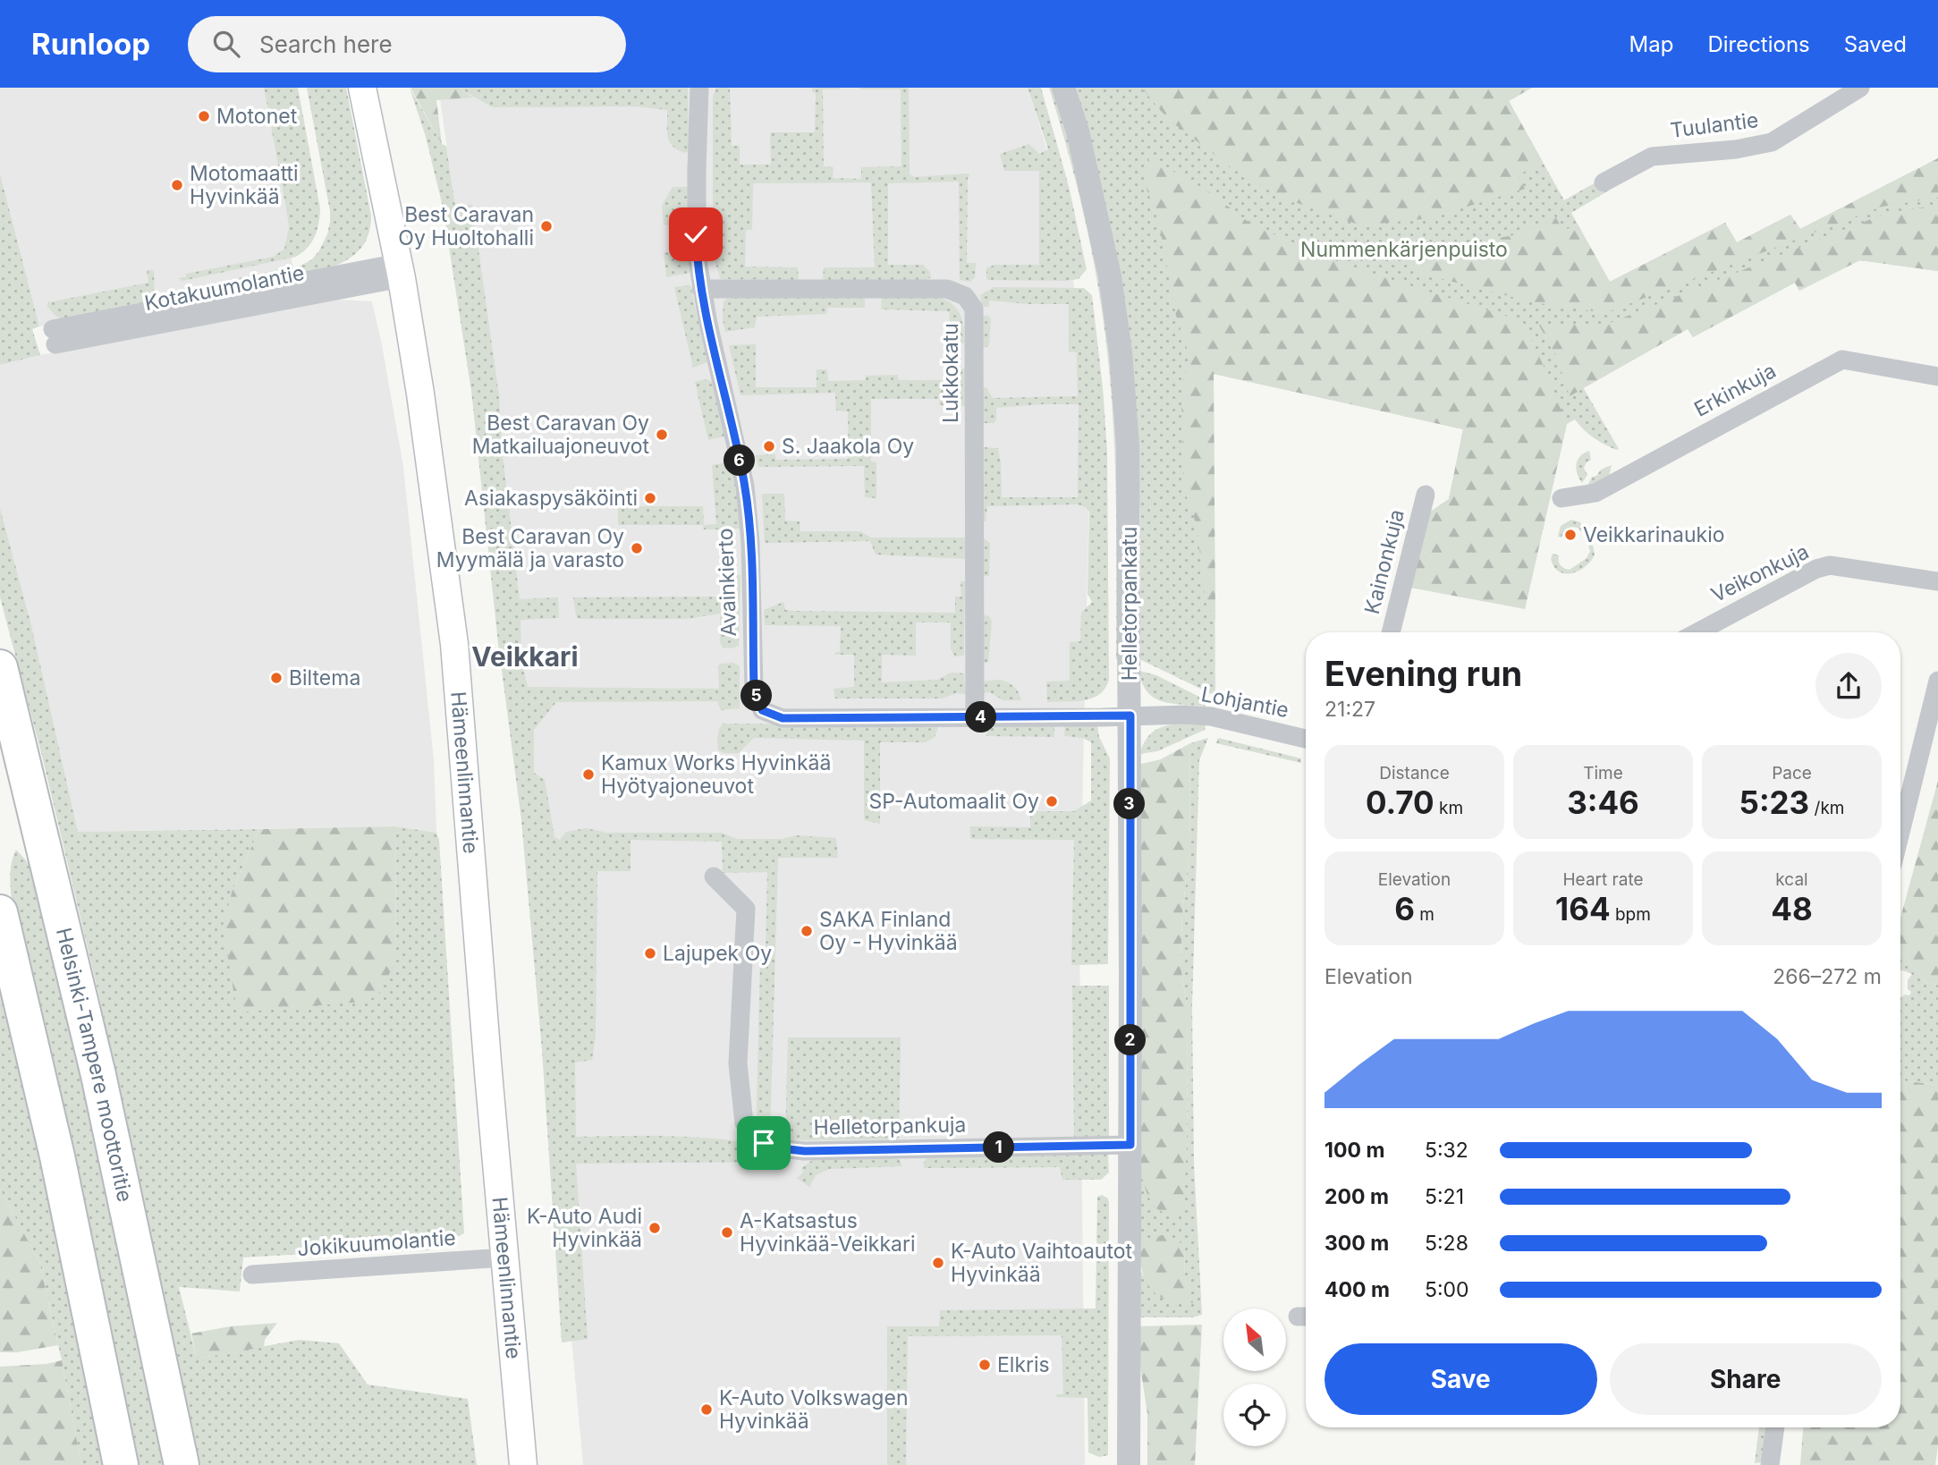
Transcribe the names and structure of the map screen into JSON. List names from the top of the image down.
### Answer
{
  "streets": {
    "highway": ["Helsinki-Tampere moottoritie"],
    "main road": ["Hämeenlinnantie"],
    "street": [
      "Tuulantie",
      "Kotakuumolantie",
      "Lukkokatu",
      "Erkinkuja",
      "Kainonkuja",
      "Veikonkuja",
      "Avainkierto",
      "Helletorpankatu",
      "Lohjantie",
      "Helletorpankuja",
      "Jokikuumolantie"
    ]
  },
  "crossings": [
    ["Kotakuumolantie", "Hämeenlinnantie"],
    ["Lukkokatu", "Avainkierto"],
    ["Avainkierto", "Helletorpankatu"],
    ["Avainkierto", "Lohjantie"],
    ["Helletorpankatu", "Lohjantie"],
    ["Helletorpankatu", "Helletorpankuja"],
    ["Hämeenlinnantie", "Jokikuumolantie"]
  ],
  "districts": ["Veikkari"],
  "parks": ["Nummenkärjenpuisto"],
  "places": [
    "Motonet",
    "Motomaatti Hyvinkää",
    "Best Caravan Oy Huoltohalli",
    "Best Caravan Oy Matkailuajoneuvot",
    "S. Jaakola Oy",
    "Asiakaspysäköinti",
    "Veikkarinaukio",
    "Best Caravan Oy Myymälä ja varasto",
    "Biltema",
    "Kamux Works Hyvinkää Hyötyajoneuvot",
    "SP-Automaalit Oy",
    "SAKA Finland Oy - Hyvinkää",
    "Lajupek Oy",
    "K-Auto Audi Hyvinkää",
    "A-Katsastus Hyvinkää-Veikkari",
    "K-Auto Vaihtoautot Hyvinkää",
    "Elkris",
    "K-Auto Volkswagen Hyvinkää"
  ],
  "north": "top left",
  "page": {
    "header": "Runloop",
    "search": "Search here",
    "nav": ["Map", "Directions", "Saved"],
    "pins": [
      "6",
      "5",
      "4",
      "3",
      "2",
      "1"
    ],
    "heading": ["Evening run", "21:27"],
    "stats": [
      ["Distance", "0.70 km"],
      ["Time", "3:46"],
      ["Pace", "5:23 /km"],
      ["Elevation", "6 m"],
      ["Heart rate", "164 bpm"],
      ["kcal", "48"]
    ],
    "chart": ["Elevation", "266–272 m"],
    "list": [
      {
        "name": "100 m",
        "note": "5:32"
      },
      {
        "name": "200 m",
        "note": "5:21"
      },
      {
        "name": "300 m",
        "note": "5:28"
      },
      {
        "name": "400 m",
        "note": "5:00"
      }
    ],
    "buttons": ["Save", "Share"]
  }
}
